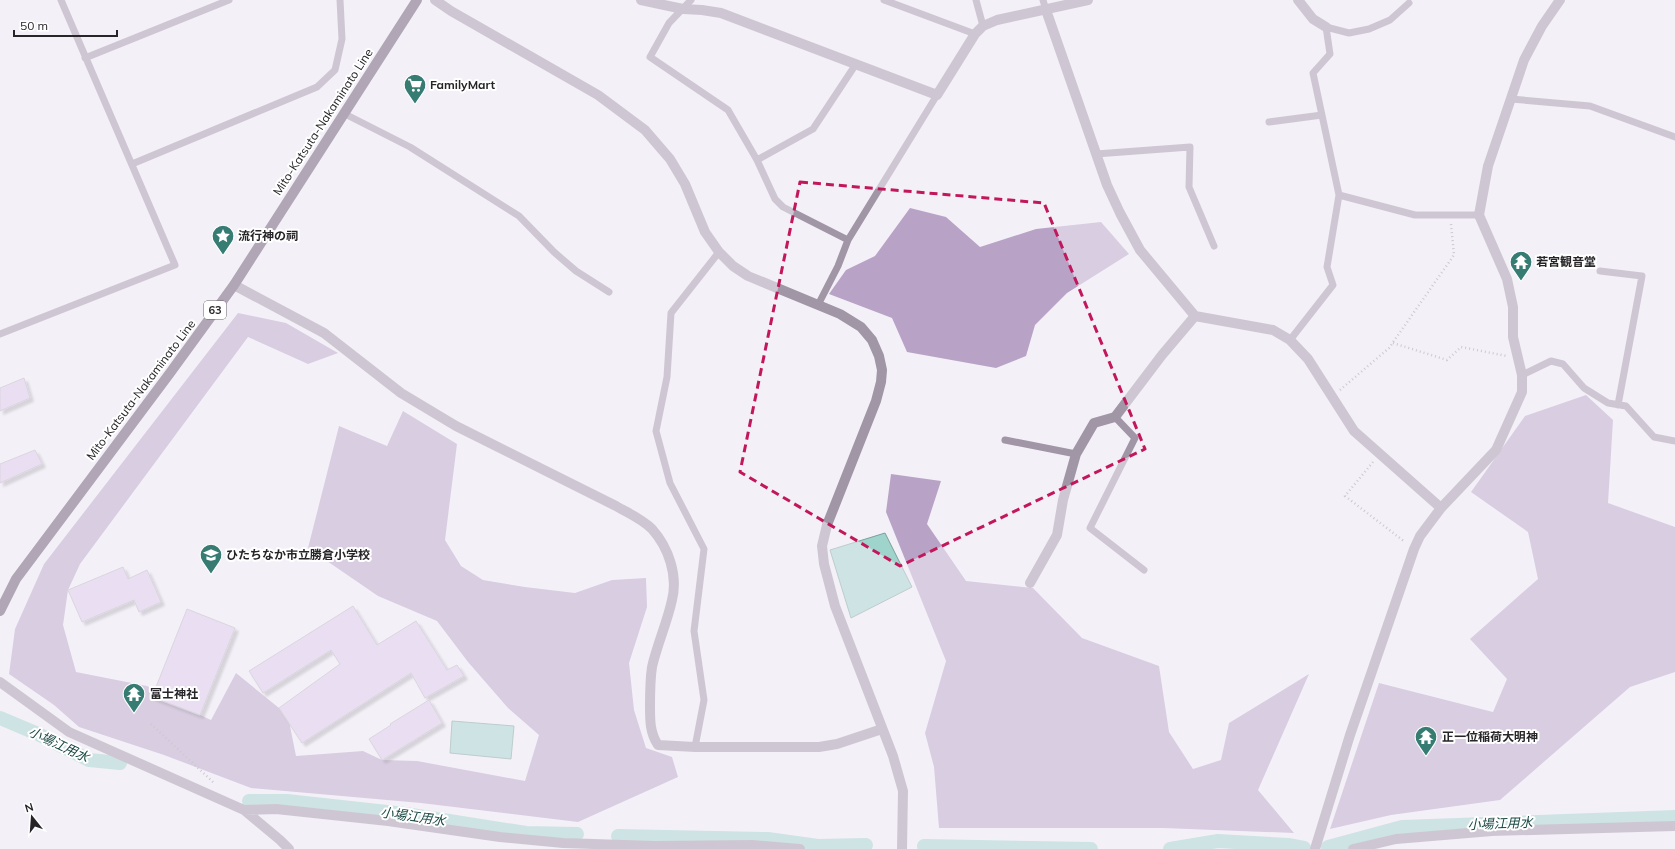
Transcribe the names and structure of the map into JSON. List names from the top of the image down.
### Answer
{
  "streets": {
    "main road": ["Mito-Katsuta-Nakaminato Line", "63"]
  },
  "water": ["小場江用水"],
  "places": {
    "supermarket": ["FamilyMart"],
    "place": ["流行神の祠"],
    "temple": ["若宮観音堂", "富士神社", "正一位稲荷大明神"],
    "school or university": ["ひたちなか市立勝倉小学校"]
  },
  "scale_bar": "50 m",
  "north": "top"
}
